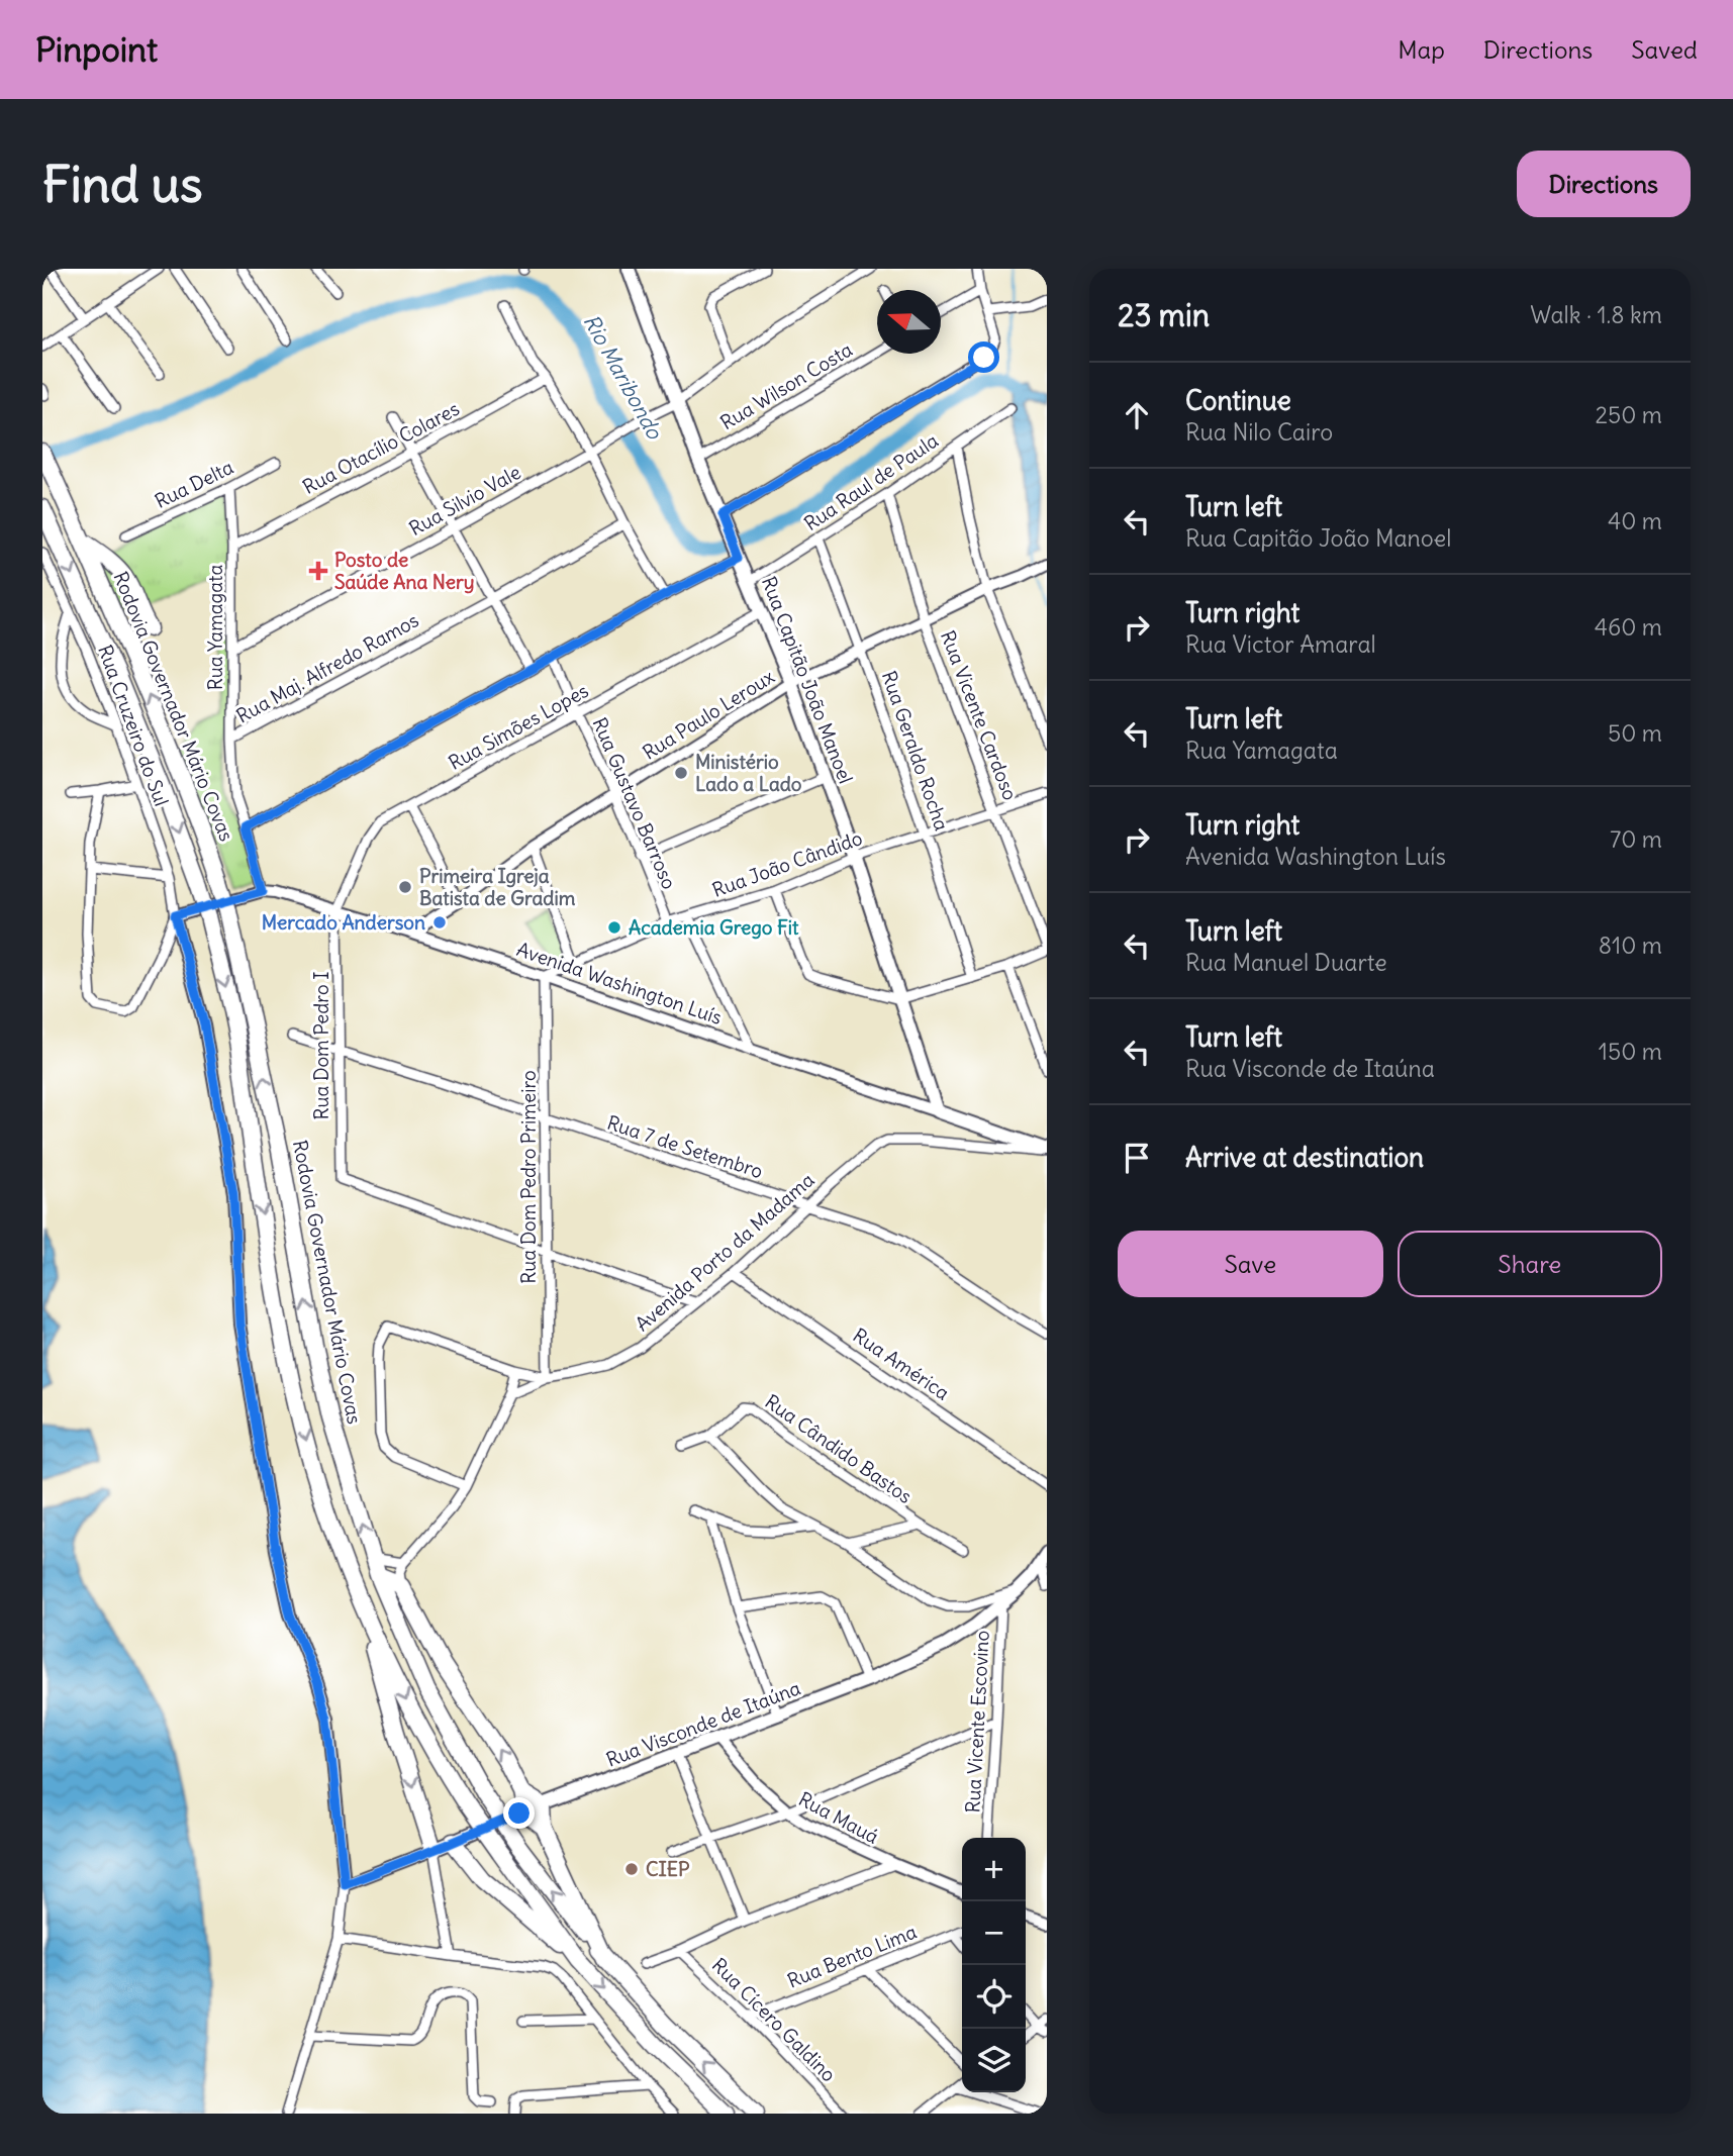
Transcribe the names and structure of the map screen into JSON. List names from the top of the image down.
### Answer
{
  "streets": {
    "highway": ["Rodovia Governador Mário Covas"],
    "main road": ["Rua Capitão João Manoel", "Avenida Washington Luís", "Rua Visconde de Itaúna"],
    "street": [
      "Rua Wilson Costa",
      "Rua Otacílio Colares",
      "Rua Raul de Paula",
      "Rua Delta",
      "Rua Silvio Vale",
      "Rua Yamagata",
      "Rua Maj. Alfredo Ramos",
      "Rua Paulo Leroux",
      "Rua Vicente Cardoso",
      "Rua Cruzeiro do Sul",
      "Rua Simões Lopes",
      "Rua Geraldo Rocha",
      "Rua Gustavo Barroso",
      "Rua João Cândido",
      "Rua Dom Pedro I",
      "Rua 7 de Setembro",
      "Rua Dom Pedro Primeiro",
      "Avenida Porto da Madama",
      "Rua América",
      "Rua Cândido Bastos",
      "Rua Vicente Escovino",
      "Rua Mauá",
      "Rua Bento Lima",
      "Rua Cícero Galdino"
    ]
  },
  "crossings": [
    ["Rua Wilson Costa", "Rua Capitão João Manoel"],
    ["Rua Otacílio Colares", "Rua Yamagata"],
    ["Rua Raul de Paula", "Rua Capitão João Manoel"],
    ["Rua Raul de Paula", "Rua Vicente Cardoso"],
    ["Rua Raul de Paula", "Rua Geraldo Rocha"],
    ["Rua Delta", "Rua Yamagata"],
    ["Rua Silvio Vale", "Rua Yamagata"],
    ["Rua Silvio Vale", "Rua Capitão João Manoel"],
    ["Rua Yamagata", "Rua Maj. Alfredo Ramos"],
    ["Rua Yamagata", "Avenida Washington Luís"],
    ["Rua Capitão João Manoel", "Rua Paulo Leroux"],
    ["Rua Capitão João Manoel", "Rua Simões Lopes"],
    ["Rua Capitão João Manoel", "Rua João Cândido"],
    ["Rua Capitão João Manoel", "Avenida Washington Luís"],
    ["Rua Paulo Leroux", "Rua Vicente Cardoso"],
    ["Rua Paulo Leroux", "Rua Geraldo Rocha"],
    ["Rua Paulo Leroux", "Rua Gustavo Barroso"],
    ["Rua Paulo Leroux", "Avenida Washington Luís"],
    ["Rua Vicente Cardoso", "Rua João Cândido"],
    ["Rua Cruzeiro do Sul", "Avenida Washington Luís"],
    ["Rua Simões Lopes", "Rua Gustavo Barroso"],
    ["Rua Simões Lopes", "Avenida Washington Luís"],
    ["Rua Simões Lopes", "Rua Dom Pedro I"],
    ["Rua Geraldo Rocha", "Rua João Cândido"],
    ["Rua Gustavo Barroso", "Rua João Cândido"],
    ["Rua João Cândido", "Avenida Washington Luís"],
    ["Rua João Cândido", "Rua Dom Pedro Primeiro"],
    ["Avenida Washington Luís", "Rua Dom Pedro I"],
    ["Avenida Washington Luís", "Rua Dom Pedro Primeiro"],
    ["Avenida Washington Luís", "Avenida Porto da Madama"],
    ["Rua Dom Pedro I", "Rua 7 de Setembro"],
    ["Rua Dom Pedro I", "Rua Dom Pedro Primeiro"],
    ["Rua 7 de Setembro", "Rua Dom Pedro Primeiro"],
    ["Rua 7 de Setembro", "Avenida Porto da Madama"],
    ["Rua Dom Pedro Primeiro", "Avenida Porto da Madama"],
    ["Avenida Porto da Madama", "Rua América"],
    ["Rua Vicente Escovino", "Rua Visconde de Itaúna"],
    ["Rua Visconde de Itaúna", "Rua Mauá"],
    ["Rua Bento Lima", "Rua Cícero Galdino"]
  ],
  "water": ["Rio Maribondo"],
  "places": {
    "health": ["Posto de Saúde Ana Nery"],
    "other": [
      "Ministério Lado a Lado",
      "Primeira Igreja Batista de Gradim",
      "Mercado Anderson",
      "Academia Grego Fit",
      "CIEP"
    ]
  },
  "north": "left",
  "page": {
    "header": "Pinpoint",
    "nav": ["Map", "Directions", "Saved"],
    "buttons": [
      "Directions",
      ["Save", "Share"]
    ],
    "title": "Find us",
    "heading": ["23 min", "Walk · 1.8 km"],
    "list": [
      ["Continue", "Rua Nilo Cairo", "250 m"],
      ["Turn left", "Rua Capitão João Manoel", "40 m"],
      ["Turn right", "Rua Victor Amaral", "460 m"],
      ["Turn left", "Rua Yamagata", "50 m"],
      ["Turn right", "Avenida Washington Luís", "70 m"],
      ["Turn left", "Rua Manuel Duarte", "810 m"],
      ["Turn left", "Rua Visconde de Itaúna", "150 m"],
      "Arrive at destination"
    ],
    "map_buttons": ["+", "−"]
  }
}
